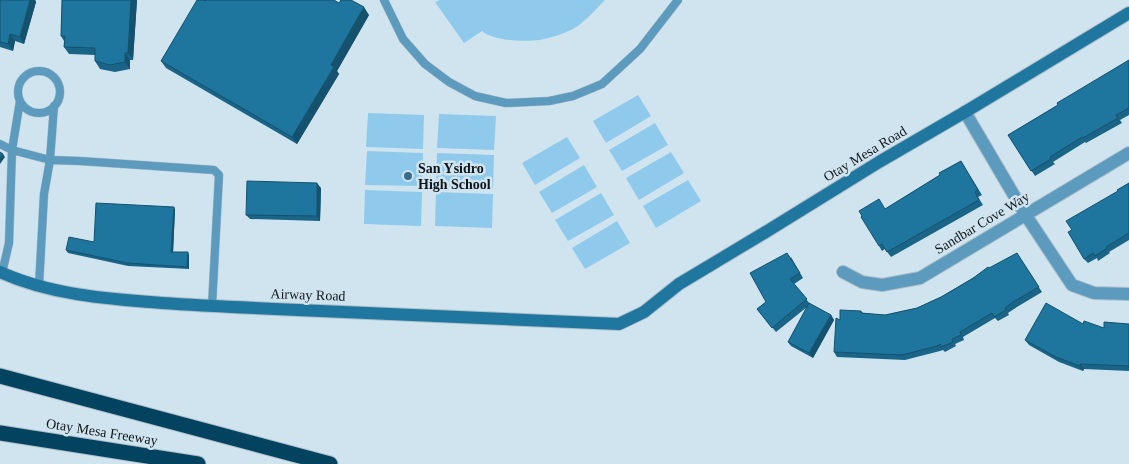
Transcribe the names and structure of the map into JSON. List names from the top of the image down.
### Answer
{
  "streets": {
    "highway": ["Otay Mesa Freeway"],
    "main road": ["Otay Mesa Road", "Airway Road"],
    "street": ["Sandbar Cove Way"]
  },
  "crossings": [
    ["Otay Mesa Road", "Airway Road"]
  ],
  "places": ["San Ysidro High School"]
}
